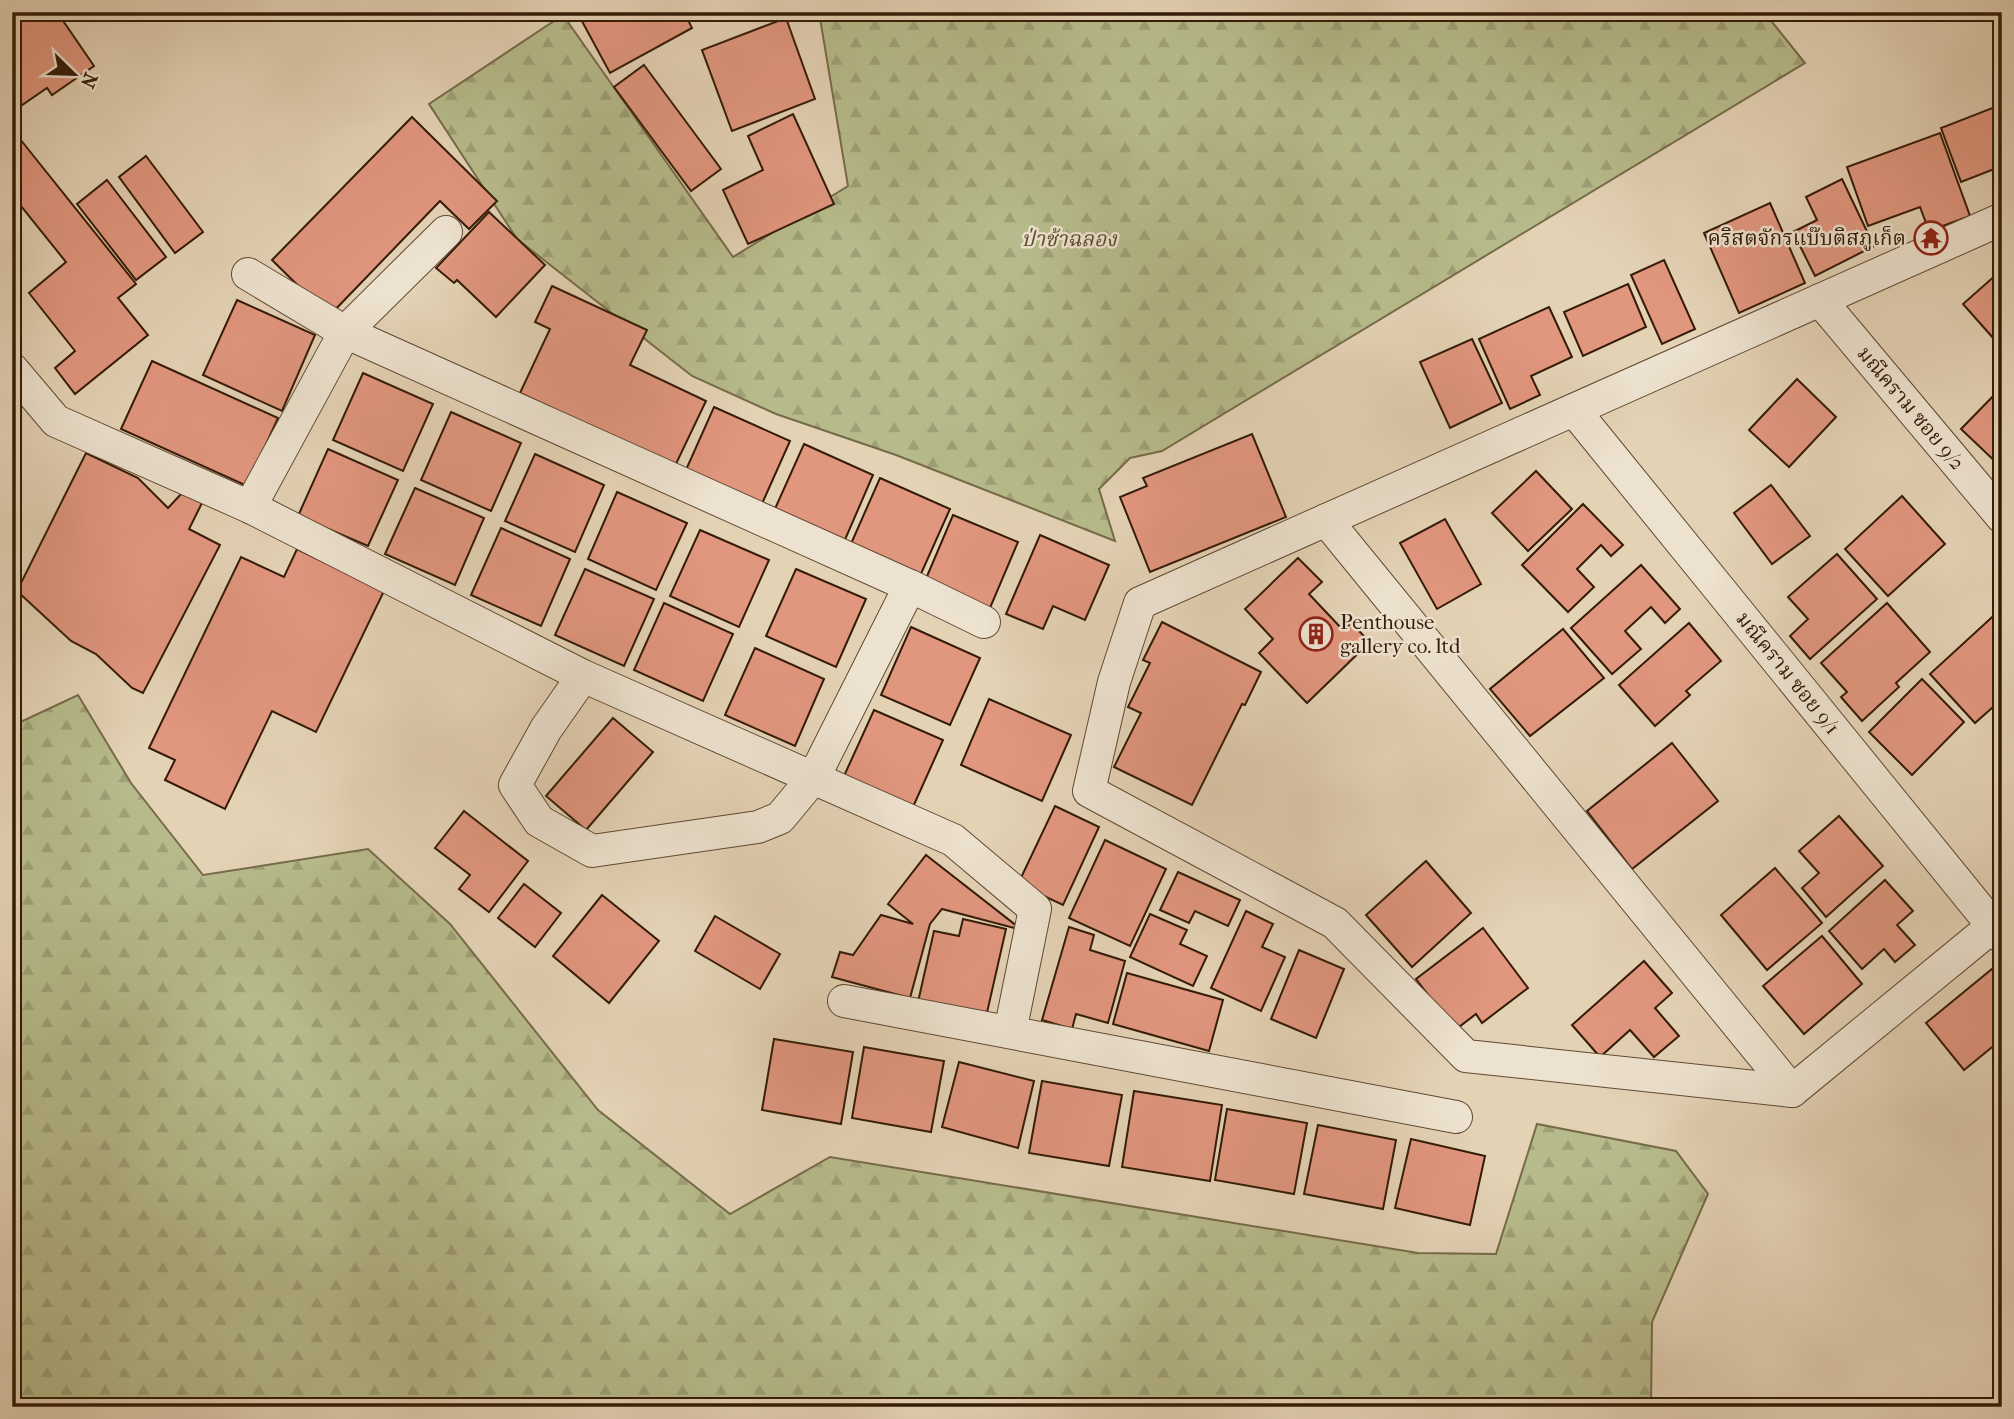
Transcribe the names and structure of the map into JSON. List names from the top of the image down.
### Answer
{
  "streets": {
    "street": ["มณีคราม ซอย 9/2", "มณีคราม ซอย 9/1"]
  },
  "parks": ["ป่าช้าฉลอง"],
  "places": {
    "temple": ["คริสตจักรแบ๊บติสภูเก็ต"],
    "building": ["Penthouse gallery co. ltd"]
  },
  "north": "bottom right"
}
